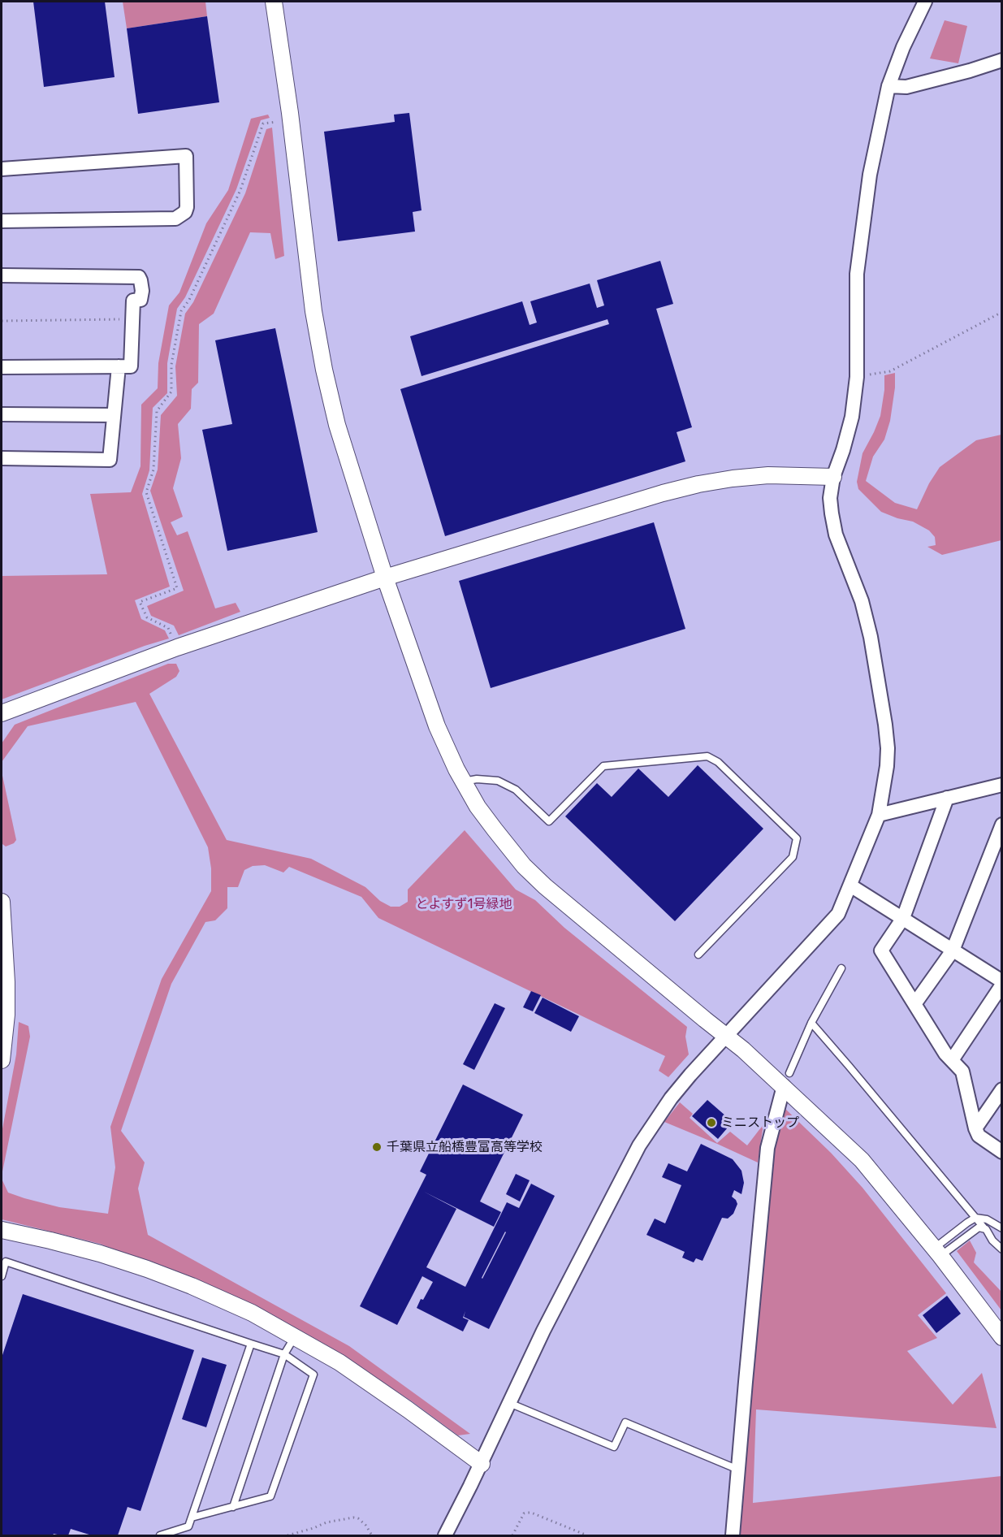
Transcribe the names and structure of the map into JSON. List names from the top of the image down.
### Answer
{
  "parks": ["とよすず1号緑地"],
  "places": ["ミニストップ", "千葉県立船橋豊富高等学校"]
}
